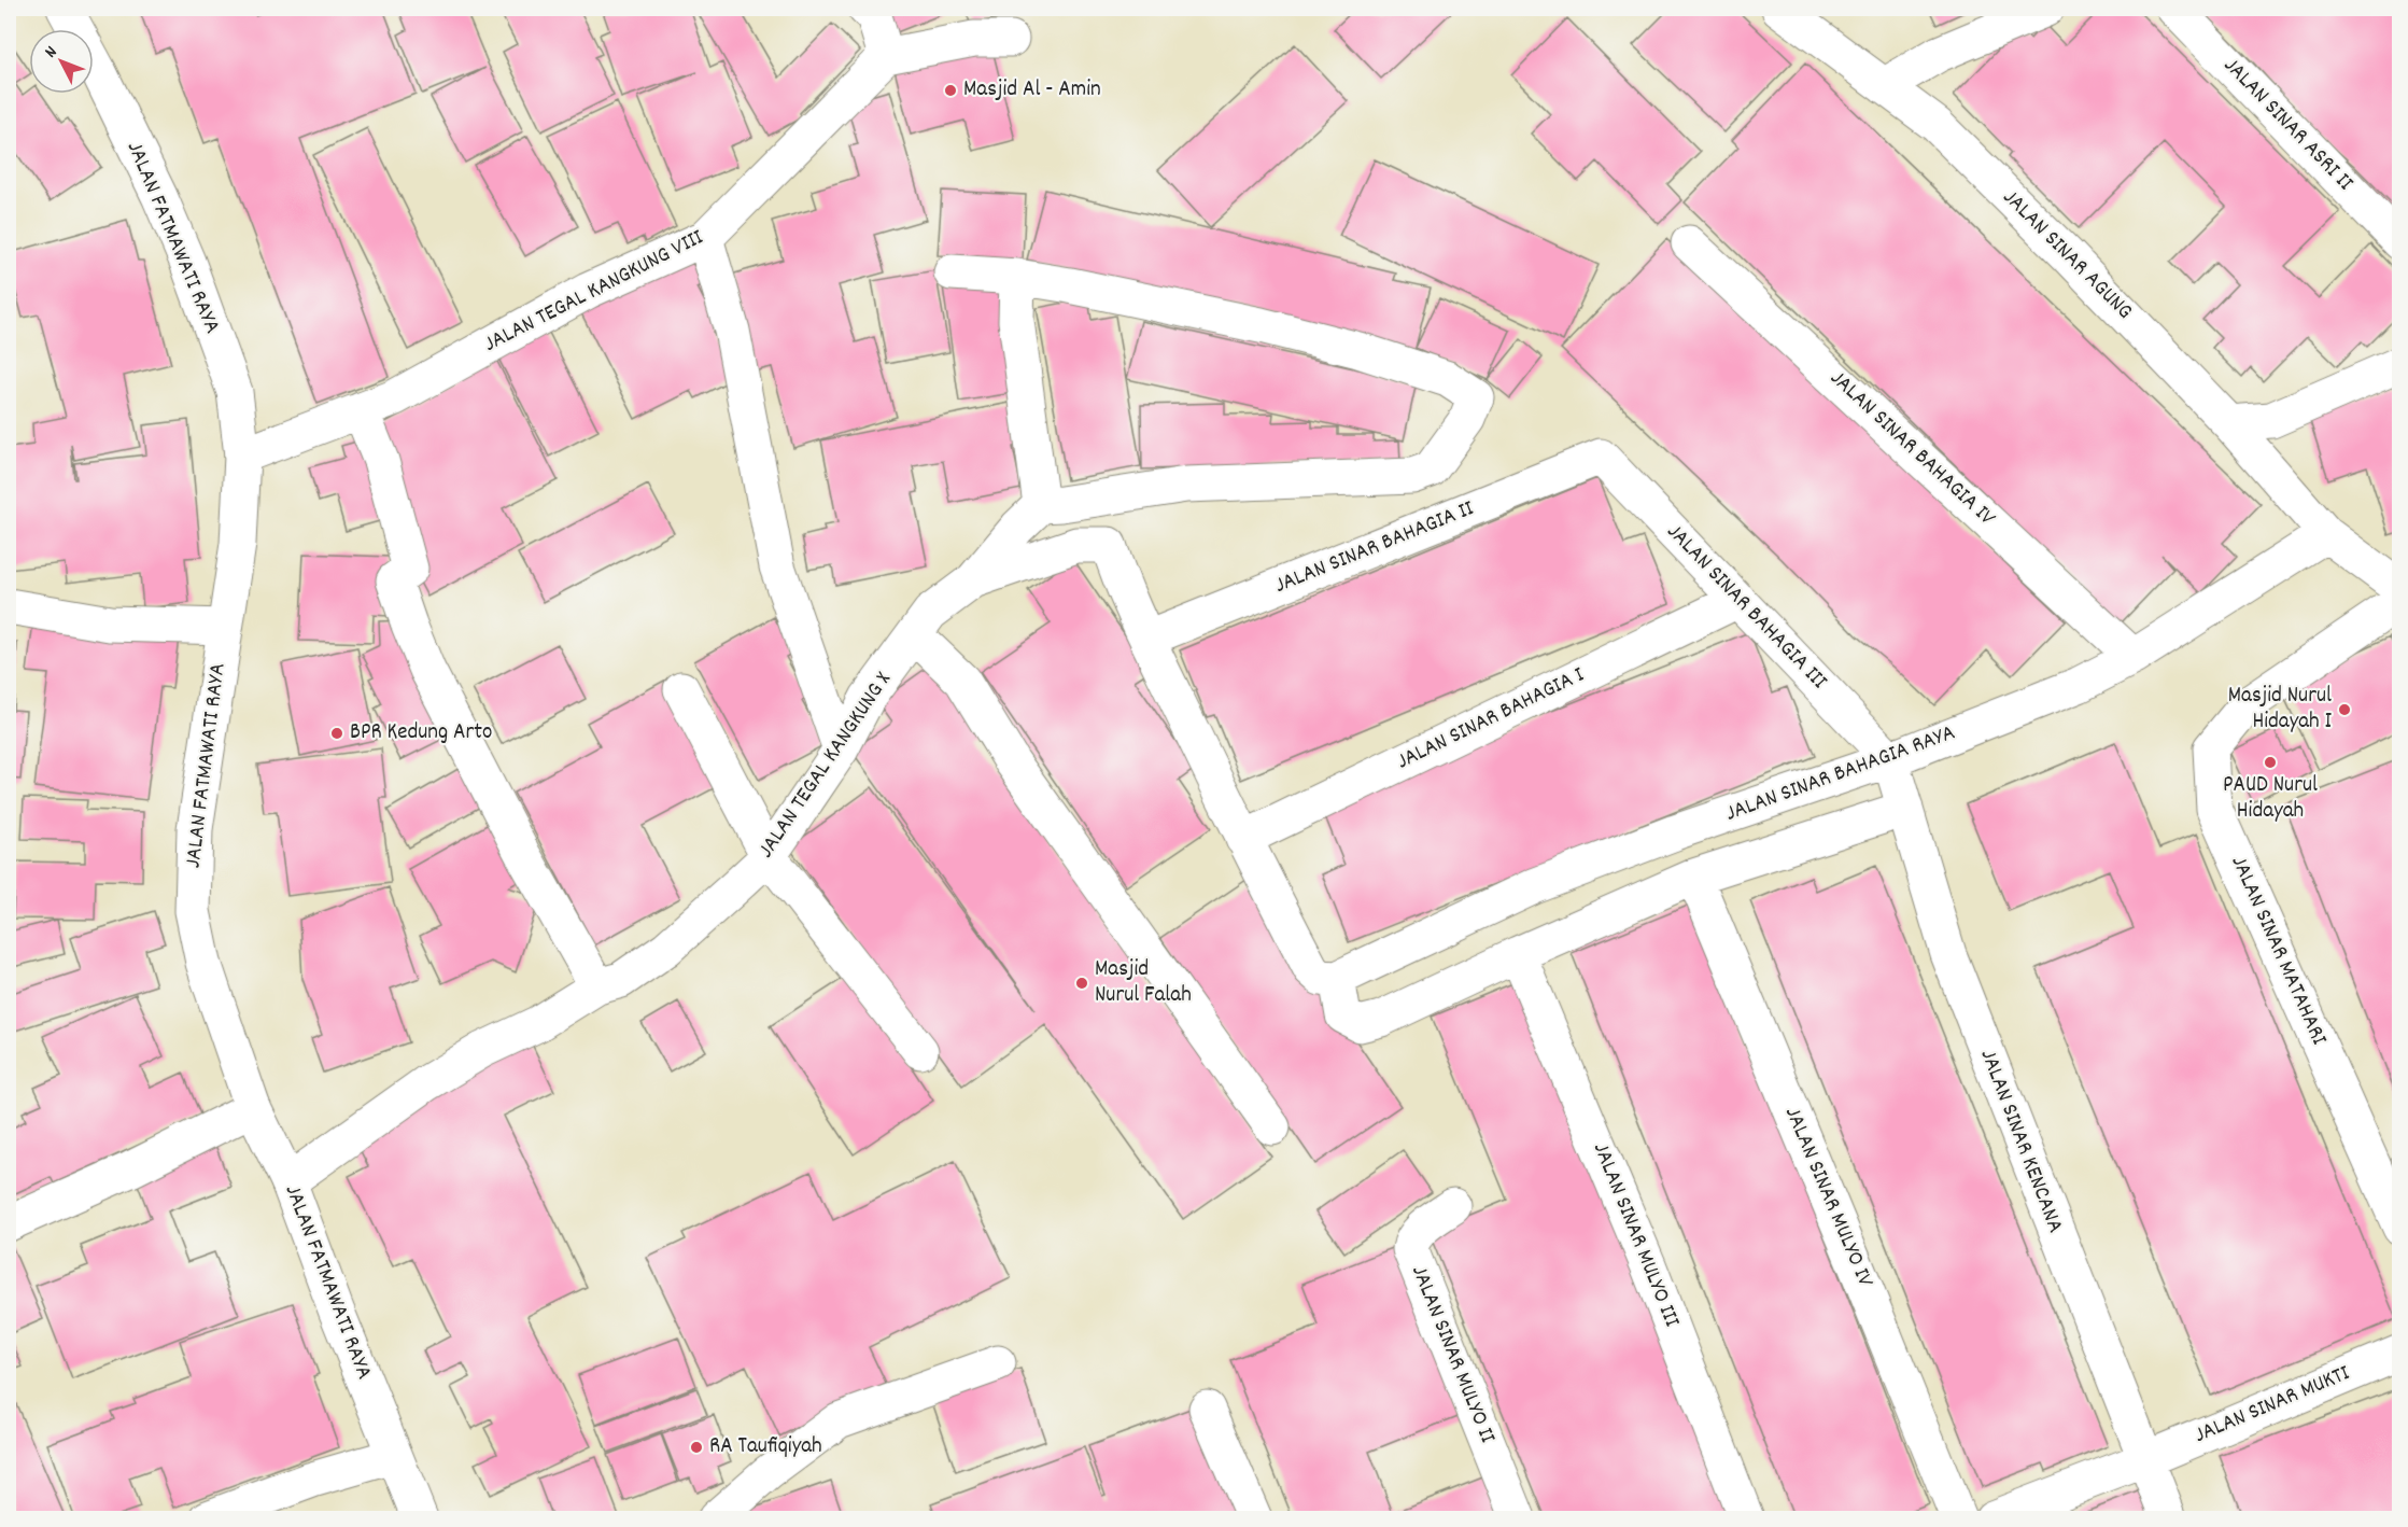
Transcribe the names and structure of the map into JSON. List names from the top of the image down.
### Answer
{
  "streets": {
    "street": [
      "JALAN SINAR ASRI II",
      "JALAN FATMAWATI RAYA",
      "JALAN SINAR AGUNG",
      "JALAN TEGAL KANGKUNG VIII",
      "JALAN SINAR BAHAGIA IV",
      "JALAN SINAR BAHAGIA II",
      "JALAN SINAR BAHAGIA III",
      "JALAN SINAR BAHAGIA I",
      "JALAN TEGAL KANGKUNG X",
      "JALAN SINAR BAHAGIA RAYA",
      "JALAN SINAR MATAHARI",
      "JALAN SINAR KENCANA",
      "JALAN SINAR MULYO IV",
      "JALAN SINAR MULYO III",
      "JALAN SINAR MULYO II",
      "JALAN SINAR MUKTI"
    ]
  },
  "crossings": [
    ["JALAN FATMAWATI RAYA", "JALAN TEGAL KANGKUNG VIII"],
    ["JALAN FATMAWATI RAYA", "JALAN TEGAL KANGKUNG X"],
    ["JALAN SINAR AGUNG", "JALAN SINAR BAHAGIA RAYA"],
    ["JALAN SINAR BAHAGIA IV", "JALAN SINAR BAHAGIA RAYA"],
    ["JALAN SINAR BAHAGIA II", "JALAN SINAR BAHAGIA III"],
    ["JALAN SINAR BAHAGIA III", "JALAN SINAR BAHAGIA I"],
    ["JALAN SINAR BAHAGIA III", "JALAN SINAR BAHAGIA RAYA"],
    ["JALAN SINAR BAHAGIA III", "JALAN SINAR KENCANA"],
    ["JALAN SINAR BAHAGIA RAYA", "JALAN SINAR KENCANA"],
    ["JALAN SINAR KENCANA", "JALAN SINAR MUKTI"]
  ],
  "places": [
    "Masjid Al - Amin",
    "Masjid Nurul Hidayah I",
    "BPR Kedung Arto",
    "PAUD Nurul Hidayah",
    "Masjid Nurul Falah",
    "RA Taufiqiyah"
  ],
  "north": "top left"
}
